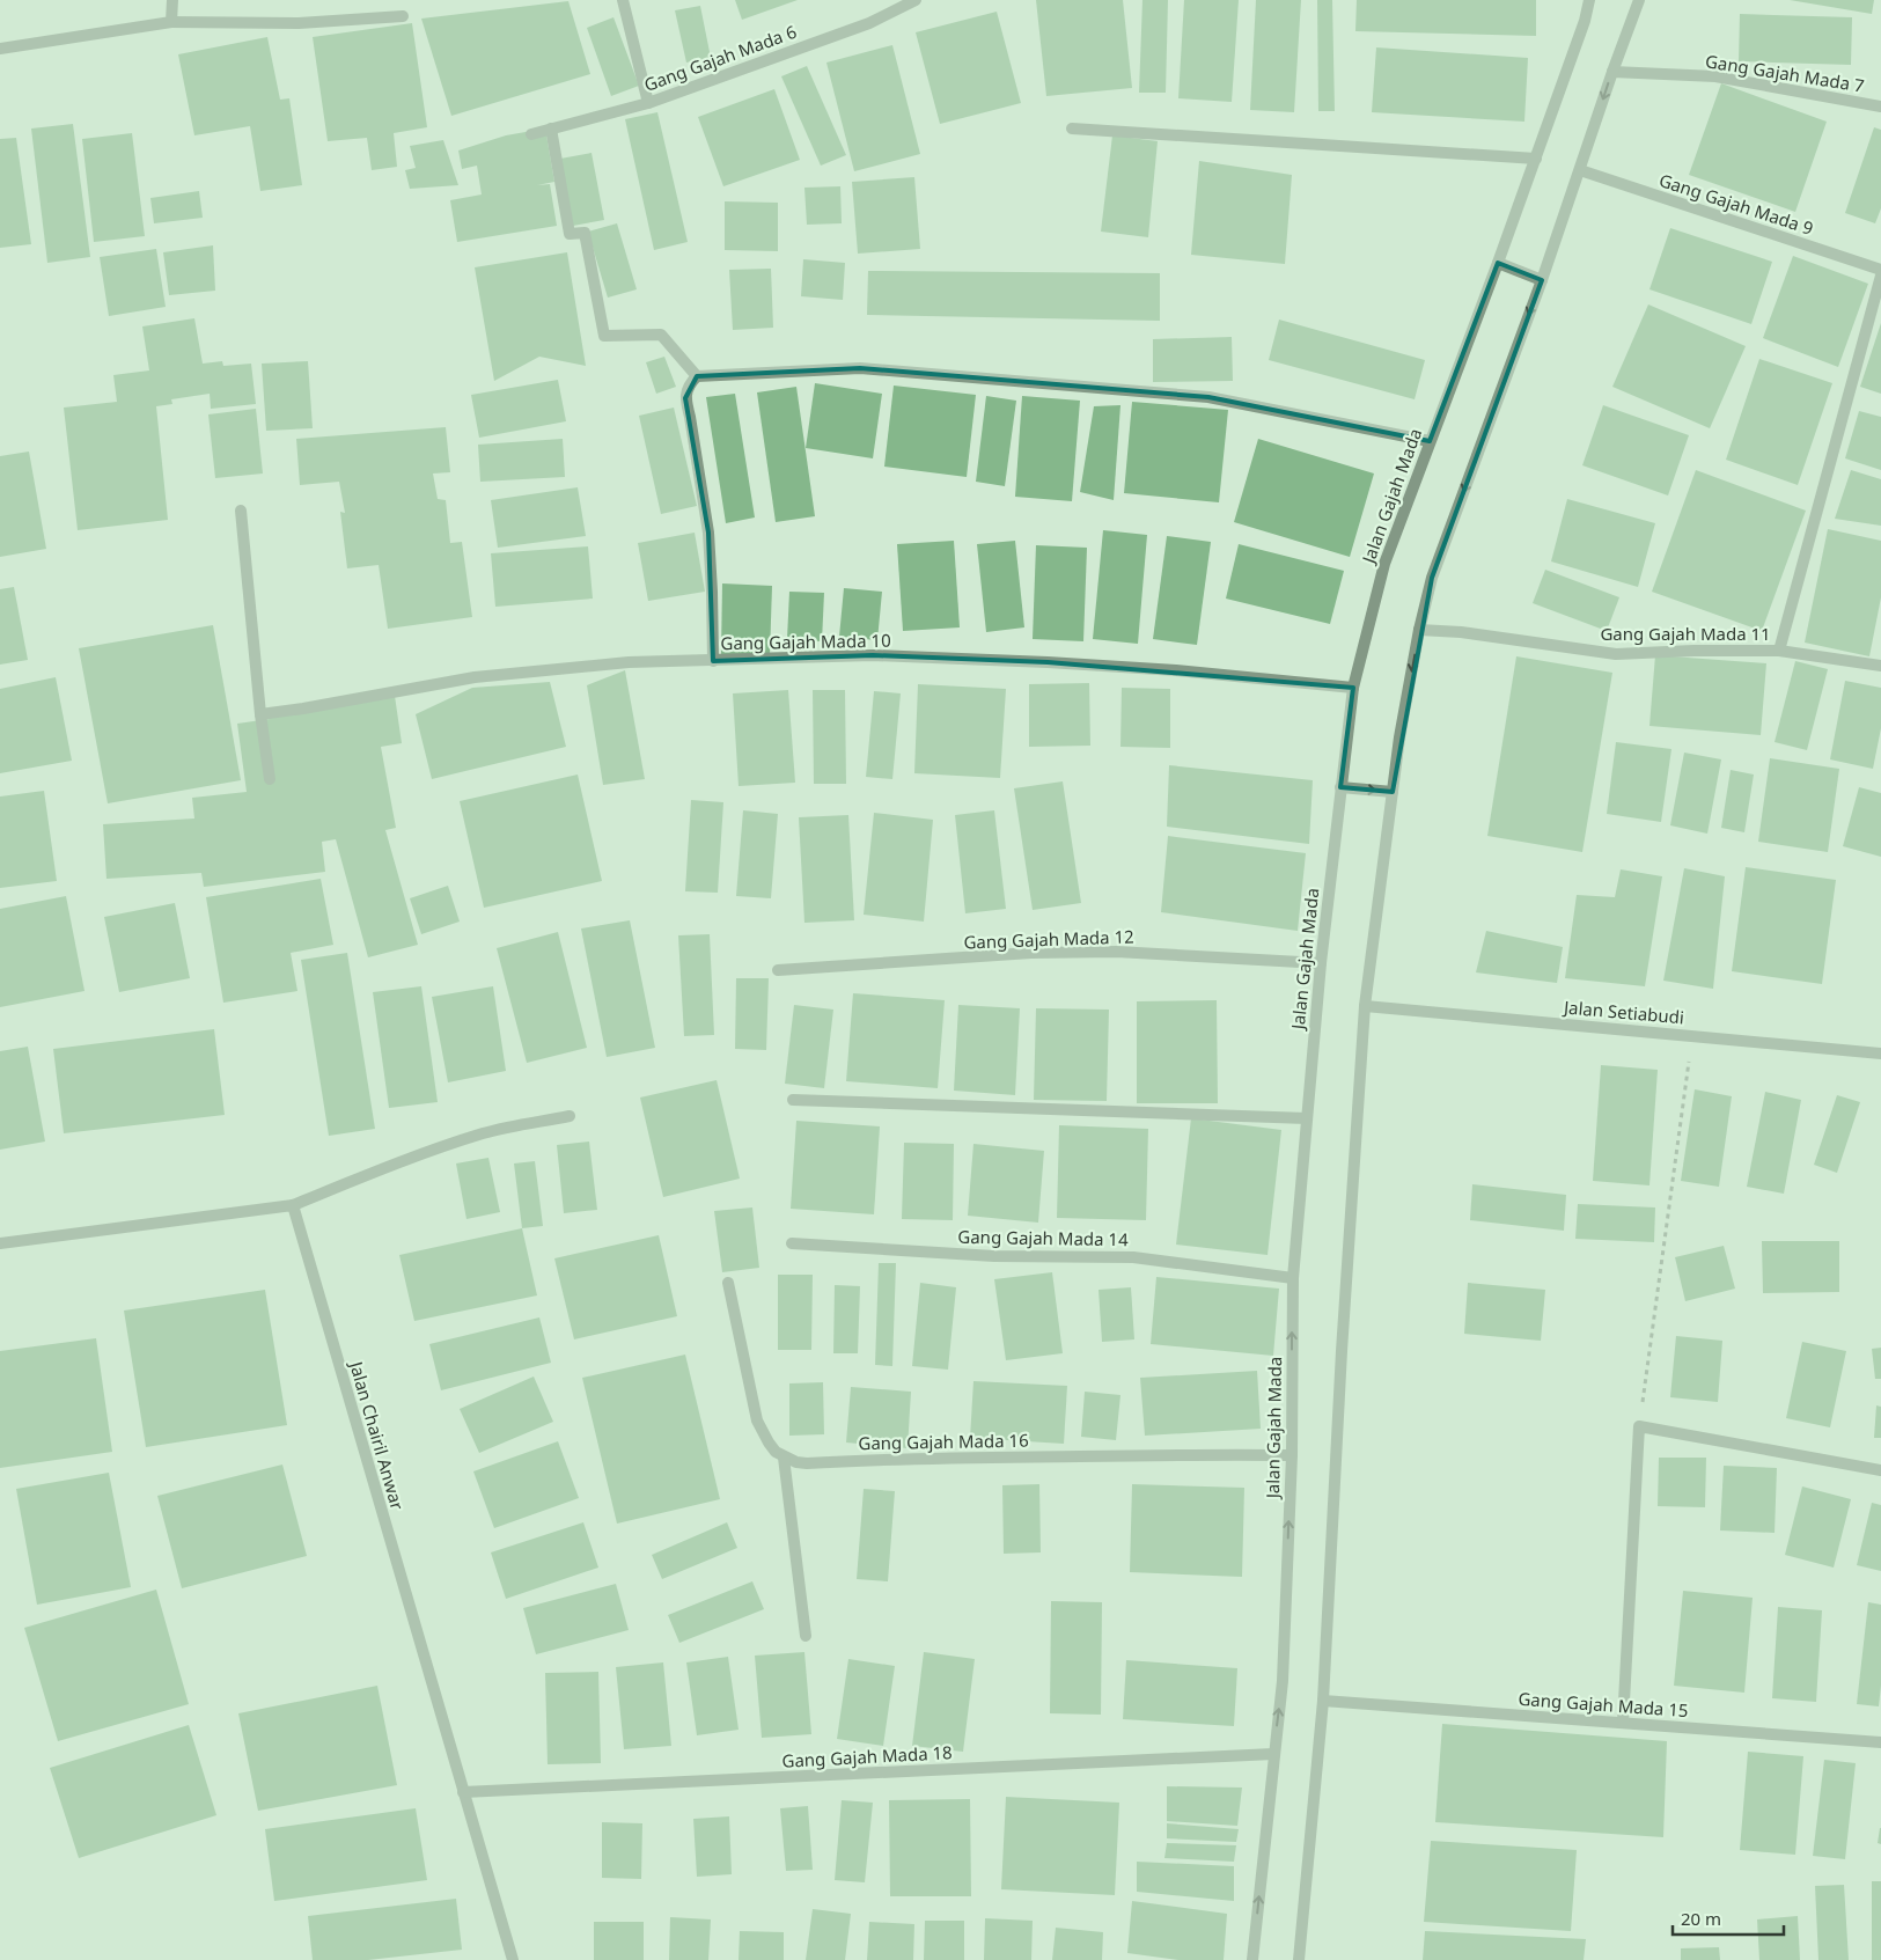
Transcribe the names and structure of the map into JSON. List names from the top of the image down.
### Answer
{
  "streets": {
    "street": [
      "Gang Gajah Mada 6",
      "Gang Gajah Mada 7",
      "Gang Gajah Mada 9",
      "Jalan Gajah Mada",
      "Gang Gajah Mada 11",
      "Gang Gajah Mada 10",
      "Gang Gajah Mada 12",
      "Jalan Setiabudi",
      "Gang Gajah Mada 14",
      "Jalan Chairil Anwar",
      "Gang Gajah Mada 16",
      "Gang Gajah Mada 15",
      "Gang Gajah Mada 18"
    ]
  },
  "crossings": [
    ["Jalan Gajah Mada", "Gang Gajah Mada 10"],
    ["Jalan Gajah Mada", "Gang Gajah Mada 12"],
    ["Jalan Gajah Mada", "Gang Gajah Mada 14"],
    ["Jalan Gajah Mada", "Gang Gajah Mada 16"],
    ["Jalan Gajah Mada", "Gang Gajah Mada 18"],
    ["Jalan Chairil Anwar", "Gang Gajah Mada 18"]
  ],
  "scale_bar": "20 m"
}
